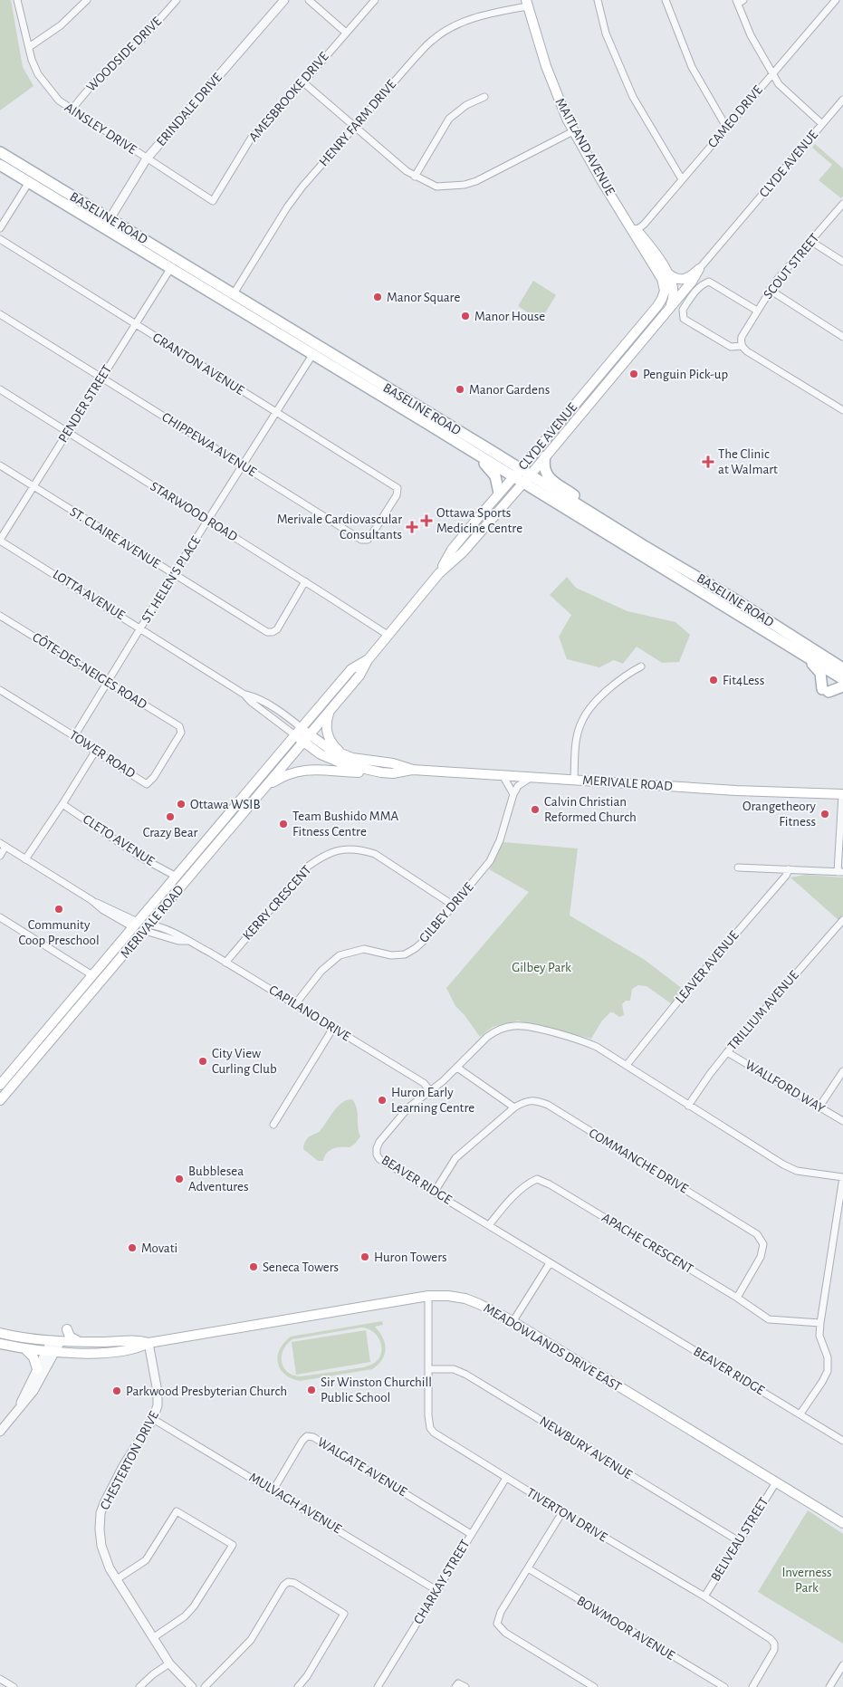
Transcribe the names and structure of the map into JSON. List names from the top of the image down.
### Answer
{
  "streets": {
    "main road": [
      "MAITLAND AVENUE",
      "CLYDE AVENUE",
      "BASELINE ROAD",
      "MERIVALE ROAD",
      "MEADOWLANDS DRIVE EAST"
    ],
    "street": [
      "WOODSIDE DRIVE",
      "AMESBROOKE DRIVE",
      "ERINDALE DRIVE",
      "CAMEO DRIVE",
      "HENRY FARM DRIVE",
      "AINSLEY DRIVE",
      "SCOUT STREET",
      "GRANTON AVENUE",
      "PENDER STREET",
      "CHIPPEWA AVENUE",
      "STARWOOD ROAD",
      "ST. CLAIRE AVENUE",
      "ST. HELEN'S PLACE",
      "LOTTA AVENUE",
      "CÔTE-DES-NEIGES ROAD",
      "TOWER ROAD",
      "CLETO AVENUE",
      "KERRY CRESCENT",
      "GILBEY DRIVE",
      "LEAVER AVENUE",
      "TRILLIUM AVENUE",
      "CAPILANO DRIVE",
      "WALLFORD WAY",
      "COMMANCHE DRIVE",
      "BEAVER RIDGE",
      "APACHE CRESCENT",
      "NEWBURY AVENUE",
      "CHESTERTON DRIVE",
      "WALGATE AVENUE",
      "MULVAGH AVENUE",
      "TIVERTON DRIVE",
      "BELIVEAU STREET",
      "CHARKAY STREET",
      "BOWMOOR AVENUE"
    ]
  },
  "crossings": [
    ["WOODSIDE DRIVE", "AINSLEY DRIVE"],
    ["AMESBROOKE DRIVE", "AINSLEY DRIVE"],
    ["ERINDALE DRIVE", "AINSLEY DRIVE"],
    ["ERINDALE DRIVE", "BASELINE ROAD"],
    ["CAMEO DRIVE", "MAITLAND AVENUE"],
    ["HENRY FARM DRIVE", "MAITLAND AVENUE"],
    ["HENRY FARM DRIVE", "BASELINE ROAD"],
    ["MAITLAND AVENUE", "CLYDE AVENUE"],
    ["CLYDE AVENUE", "BASELINE ROAD"],
    ["CLYDE AVENUE", "STARWOOD ROAD"],
    ["CLYDE AVENUE", "LOTTA AVENUE"],
    ["CLYDE AVENUE", "MERIVALE ROAD"],
    ["BASELINE ROAD", "PENDER STREET"],
    ["BASELINE ROAD", "ST. HELEN'S PLACE"],
    ["GRANTON AVENUE", "PENDER STREET"],
    ["GRANTON AVENUE", "CHIPPEWA AVENUE"],
    ["GRANTON AVENUE", "ST. HELEN'S PLACE"],
    ["PENDER STREET", "CHIPPEWA AVENUE"],
    ["PENDER STREET", "STARWOOD ROAD"],
    ["PENDER STREET", "ST. CLAIRE AVENUE"],
    ["PENDER STREET", "LOTTA AVENUE"],
    ["CHIPPEWA AVENUE", "ST. HELEN'S PLACE"],
    ["STARWOOD ROAD", "ST. CLAIRE AVENUE"],
    ["STARWOOD ROAD", "ST. HELEN'S PLACE"],
    ["ST. CLAIRE AVENUE", "ST. HELEN'S PLACE"],
    ["ST. HELEN'S PLACE", "LOTTA AVENUE"],
    ["ST. HELEN'S PLACE", "CÔTE-DES-NEIGES ROAD"],
    ["ST. HELEN'S PLACE", "TOWER ROAD"],
    ["LOTTA AVENUE", "MERIVALE ROAD"],
    ["CÔTE-DES-NEIGES ROAD", "TOWER ROAD"],
    ["MERIVALE ROAD", "CLETO AVENUE"],
    ["MERIVALE ROAD", "GILBEY DRIVE"],
    ["MERIVALE ROAD", "CAPILANO DRIVE"],
    ["KERRY CRESCENT", "GILBEY DRIVE"],
    ["KERRY CRESCENT", "CAPILANO DRIVE"],
    ["GILBEY DRIVE", "CAPILANO DRIVE"],
    ["LEAVER AVENUE", "BEAVER RIDGE"],
    ["TRILLIUM AVENUE", "WALLFORD WAY"],
    ["TRILLIUM AVENUE", "BEAVER RIDGE"],
    ["CAPILANO DRIVE", "BEAVER RIDGE"],
    ["COMMANCHE DRIVE", "APACHE CRESCENT"],
    ["BEAVER RIDGE", "APACHE CRESCENT"],
    ["MEADOWLANDS DRIVE EAST", "CHESTERTON DRIVE"],
    ["MEADOWLANDS DRIVE EAST", "TIVERTON DRIVE"],
    ["MEADOWLANDS DRIVE EAST", "BELIVEAU STREET"],
    ["NEWBURY AVENUE", "TIVERTON DRIVE"],
    ["NEWBURY AVENUE", "BELIVEAU STREET"],
    ["CHESTERTON DRIVE", "MULVAGH AVENUE"],
    ["WALGATE AVENUE", "MULVAGH AVENUE"],
    ["WALGATE AVENUE", "CHARKAY STREET"],
    ["MULVAGH AVENUE", "CHARKAY STREET"],
    ["TIVERTON DRIVE", "BELIVEAU STREET"],
    ["TIVERTON DRIVE", "CHARKAY STREET"]
  ],
  "parks": ["Gilbey Park", "Inverness Park"],
  "places": {
    "other": [
      "Manor Square",
      "Manor House",
      "Penguin Pick-up",
      "Manor Gardens",
      "Fit4Less",
      "Ottawa WSIB",
      "Calvin Christian Reformed Church",
      "Orangetheory Fitness",
      "Crazy Bear",
      "Team Bushido MMA Fitness Centre",
      "Community Coop Preschool",
      "City View Curling Club",
      "Huron Early Learning Centre",
      "Bubblesea Adventures",
      "Movati",
      "Huron Towers",
      "Seneca Towers",
      "Sir Winston Churchill Public School",
      "Parkwood Presbyterian Church"
    ],
    "health": ["The Clinic at Walmart", "Ottawa Sports Medicine Centre", "Merivale Cardiovascular Consultants"]
  }
}
